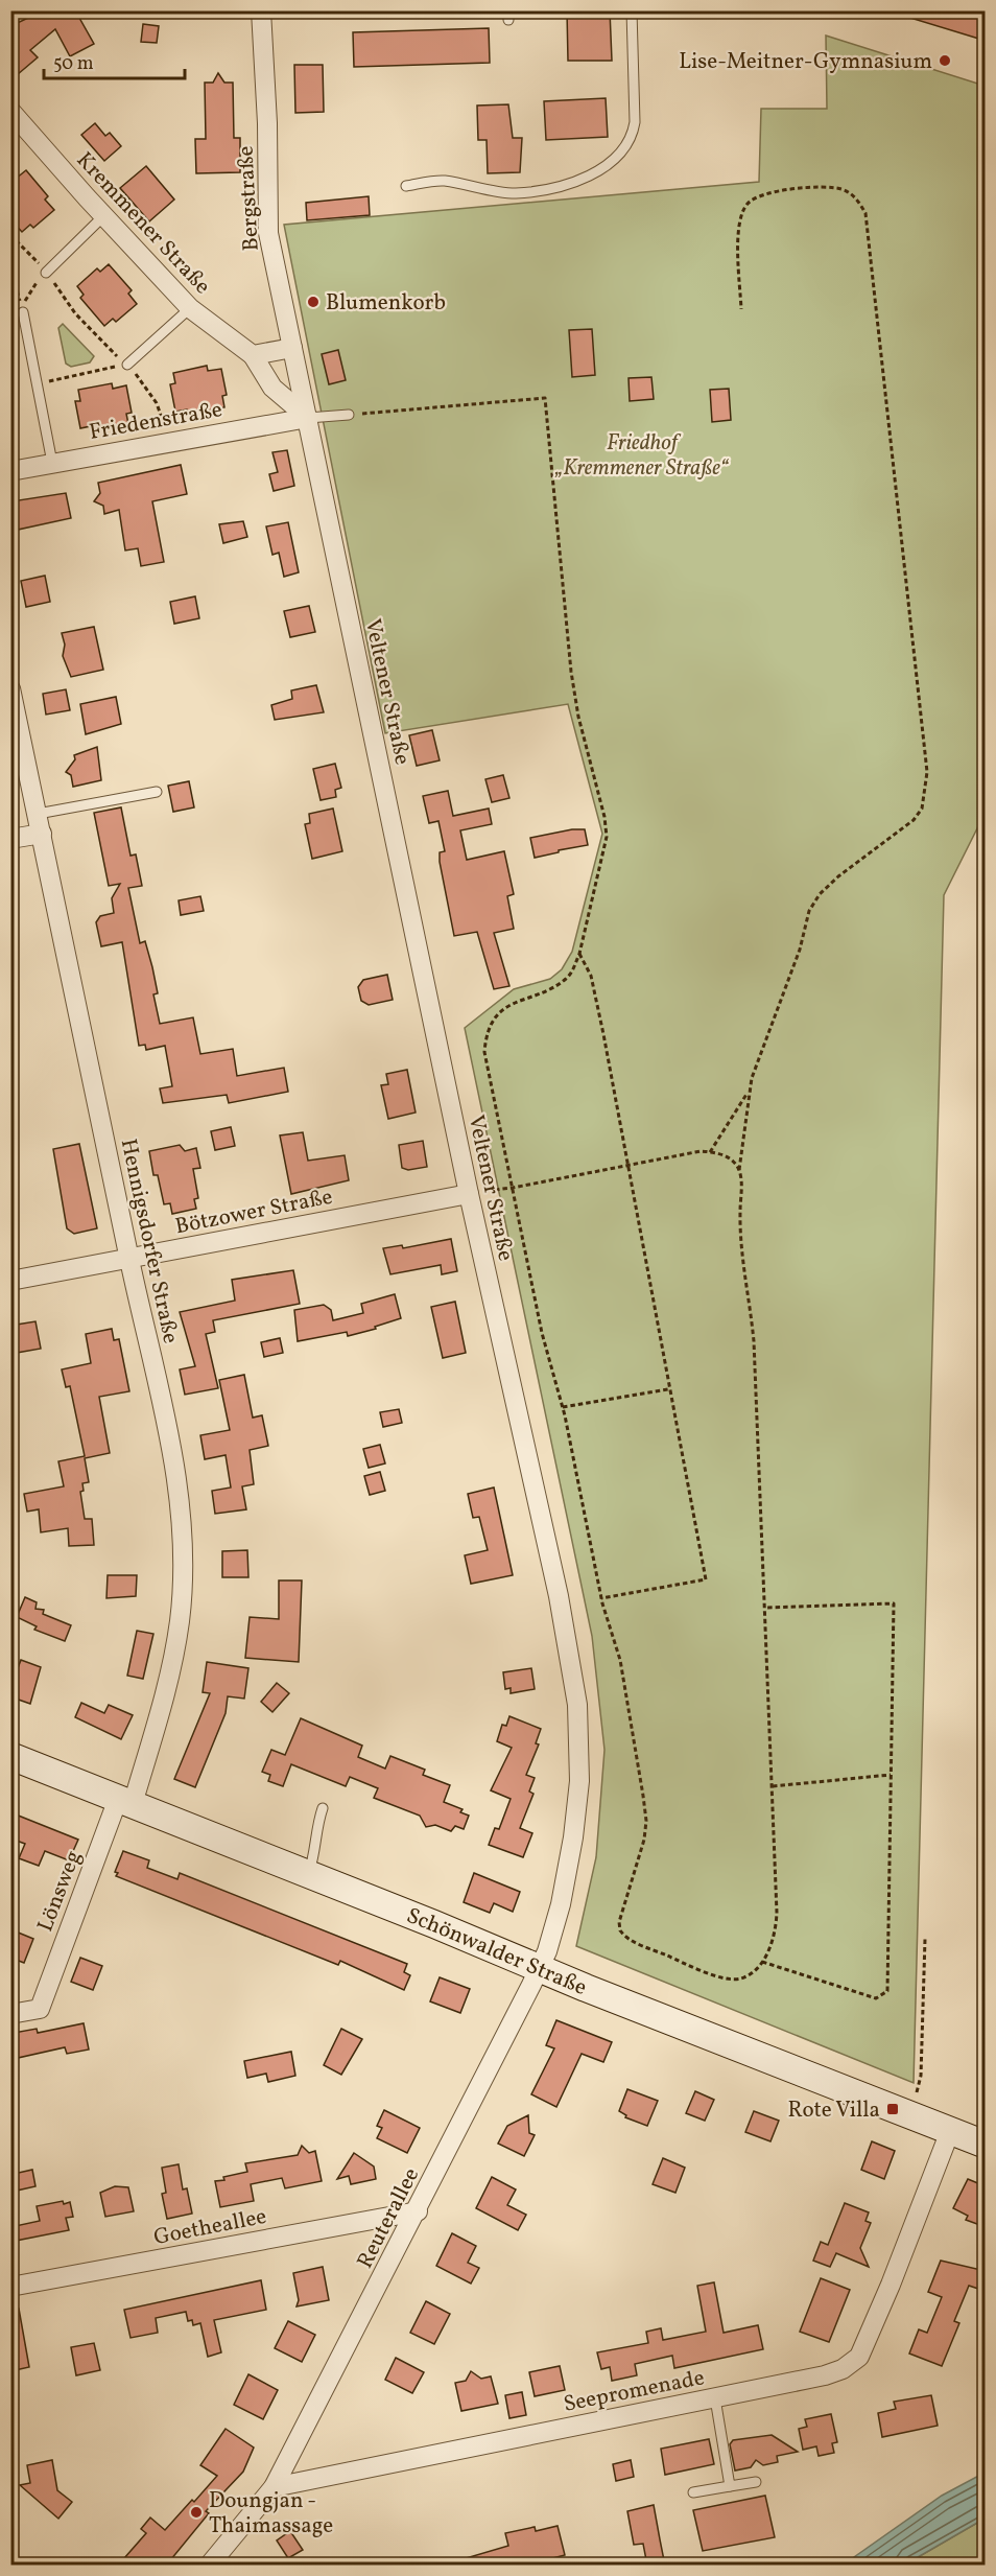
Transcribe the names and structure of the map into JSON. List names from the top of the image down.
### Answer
{
  "streets": {
    "main road": ["Schönwalder Straße"],
    "street": [
      "Bergstraße",
      "Kremmener Straße",
      "Friedenstraße",
      "Veltener Straße",
      "Bötzower Straße",
      "Hennigsdorfer Straße",
      "Lönsweg",
      "Reuterallee",
      "Goetheallee",
      "Seepromenade"
    ]
  },
  "crossings": [
    ["Bergstraße", "Kremmener Straße"],
    ["Bergstraße", "Friedenstraße"],
    ["Bergstraße", "Veltener Straße"],
    ["Kremmener Straße", "Friedenstraße"],
    ["Kremmener Straße", "Veltener Straße"],
    ["Friedenstraße", "Veltener Straße"],
    ["Veltener Straße", "Bötzower Straße"],
    ["Veltener Straße", "Schönwalder Straße"],
    ["Veltener Straße", "Reuterallee"],
    ["Bötzower Straße", "Hennigsdorfer Straße"],
    ["Hennigsdorfer Straße", "Lönsweg"],
    ["Hennigsdorfer Straße", "Schönwalder Straße"],
    ["Lönsweg", "Schönwalder Straße"],
    ["Schönwalder Straße", "Reuterallee"],
    ["Schönwalder Straße", "Seepromenade"],
    ["Reuterallee", "Goetheallee"],
    ["Reuterallee", "Seepromenade"]
  ],
  "parks": ["Friedhof „Kremmener Straße“"],
  "places": {
    "other": ["Lise-Meitner-Gymnasium", "Blumenkorb", "Doungjan - Thaimassage"],
    "transit": ["Rote Villa"]
  },
  "scale_bar": "50 m"
}
